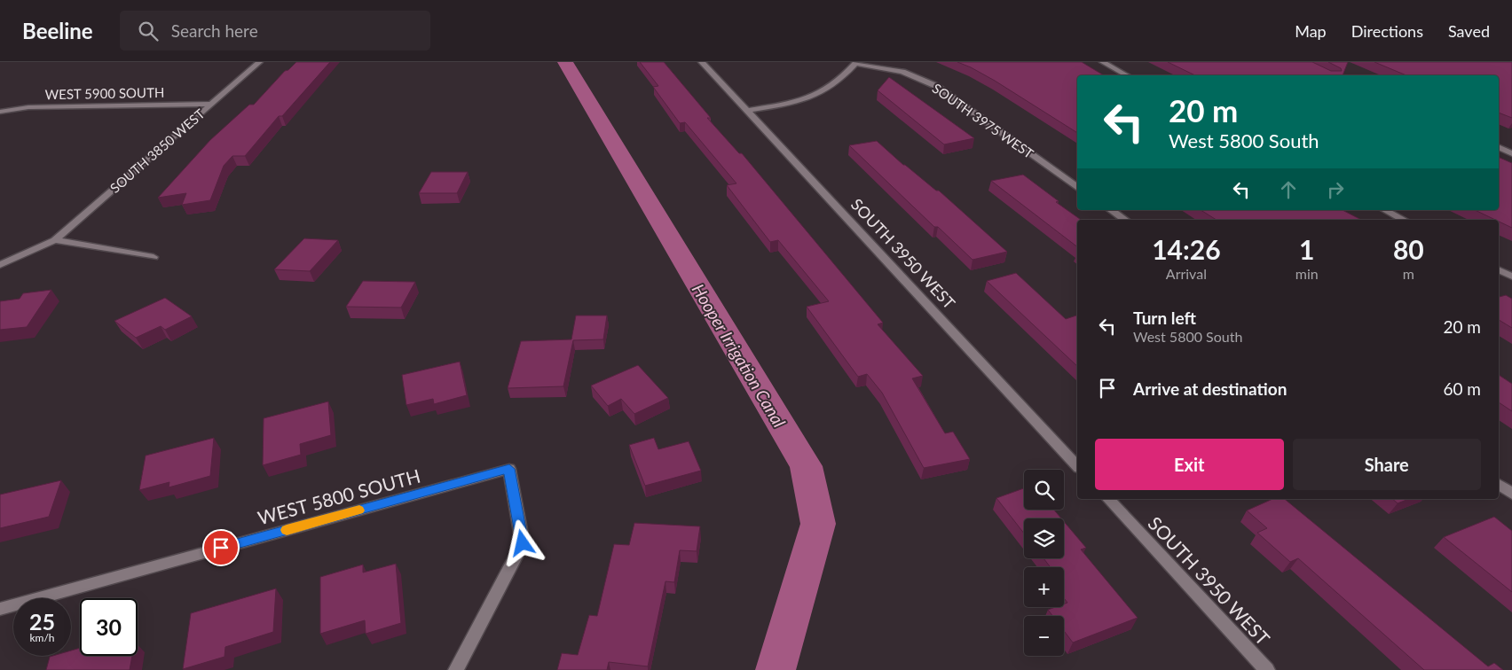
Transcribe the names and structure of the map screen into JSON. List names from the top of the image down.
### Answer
{
  "streets": {
    "street": [
      "WEST 5900 SOUTH",
      "SOUTH 3975 WEST",
      "SOUTH 3850 WEST",
      "SOUTH 3950 WEST",
      "WEST 5800 SOUTH"
    ]
  },
  "crossings": [
    ["WEST 5900 SOUTH", "SOUTH 3850 WEST"]
  ],
  "water": ["Hooper Irrigation Canal"],
  "page": {
    "header": "Beeline",
    "search": "Search here",
    "nav": ["Map", "Directions", "Saved"],
    "turn": ["20 m", "West 5800 South"],
    "eta": [
      "14:26",
      "Arrival",
      "1",
      "min",
      "80",
      "m"
    ],
    "list": [
      {
        "name": "Turn left",
        "note": "West 5800 South",
        "value": "20 m"
      },
      {
        "name": "Arrive at destination",
        "value": "60 m"
      }
    ],
    "buttons": ["Exit", "Share"],
    "map_buttons": ["+", "−"],
    "speed": "25 km/h",
    "limit": "30"
  }
}
